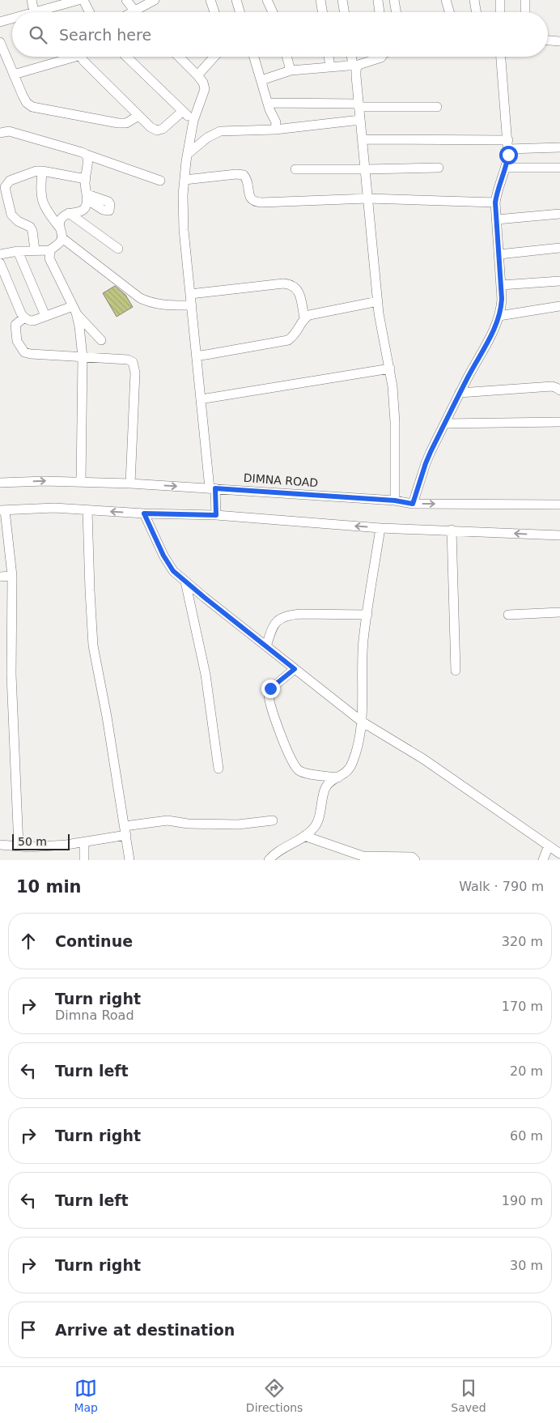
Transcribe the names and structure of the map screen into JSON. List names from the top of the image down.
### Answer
{
  "streets": {
    "street": ["DIMNA ROAD"]
  },
  "scale_bar": "50 m",
  "page": {
    "search": "Search here",
    "scale": "50 m",
    "heading": ["10 min", "Walk · 790 m"],
    "list": [
      ["Continue", "320 m"],
      ["Turn right", "Dimna Road", "170 m"],
      ["Turn left", "20 m"],
      ["Turn right", "60 m"],
      ["Turn left", "190 m"],
      ["Turn right", "30 m"],
      "Arrive at destination"
    ],
    "nav": ["Map", "Directions", "Saved"]
  }
}
